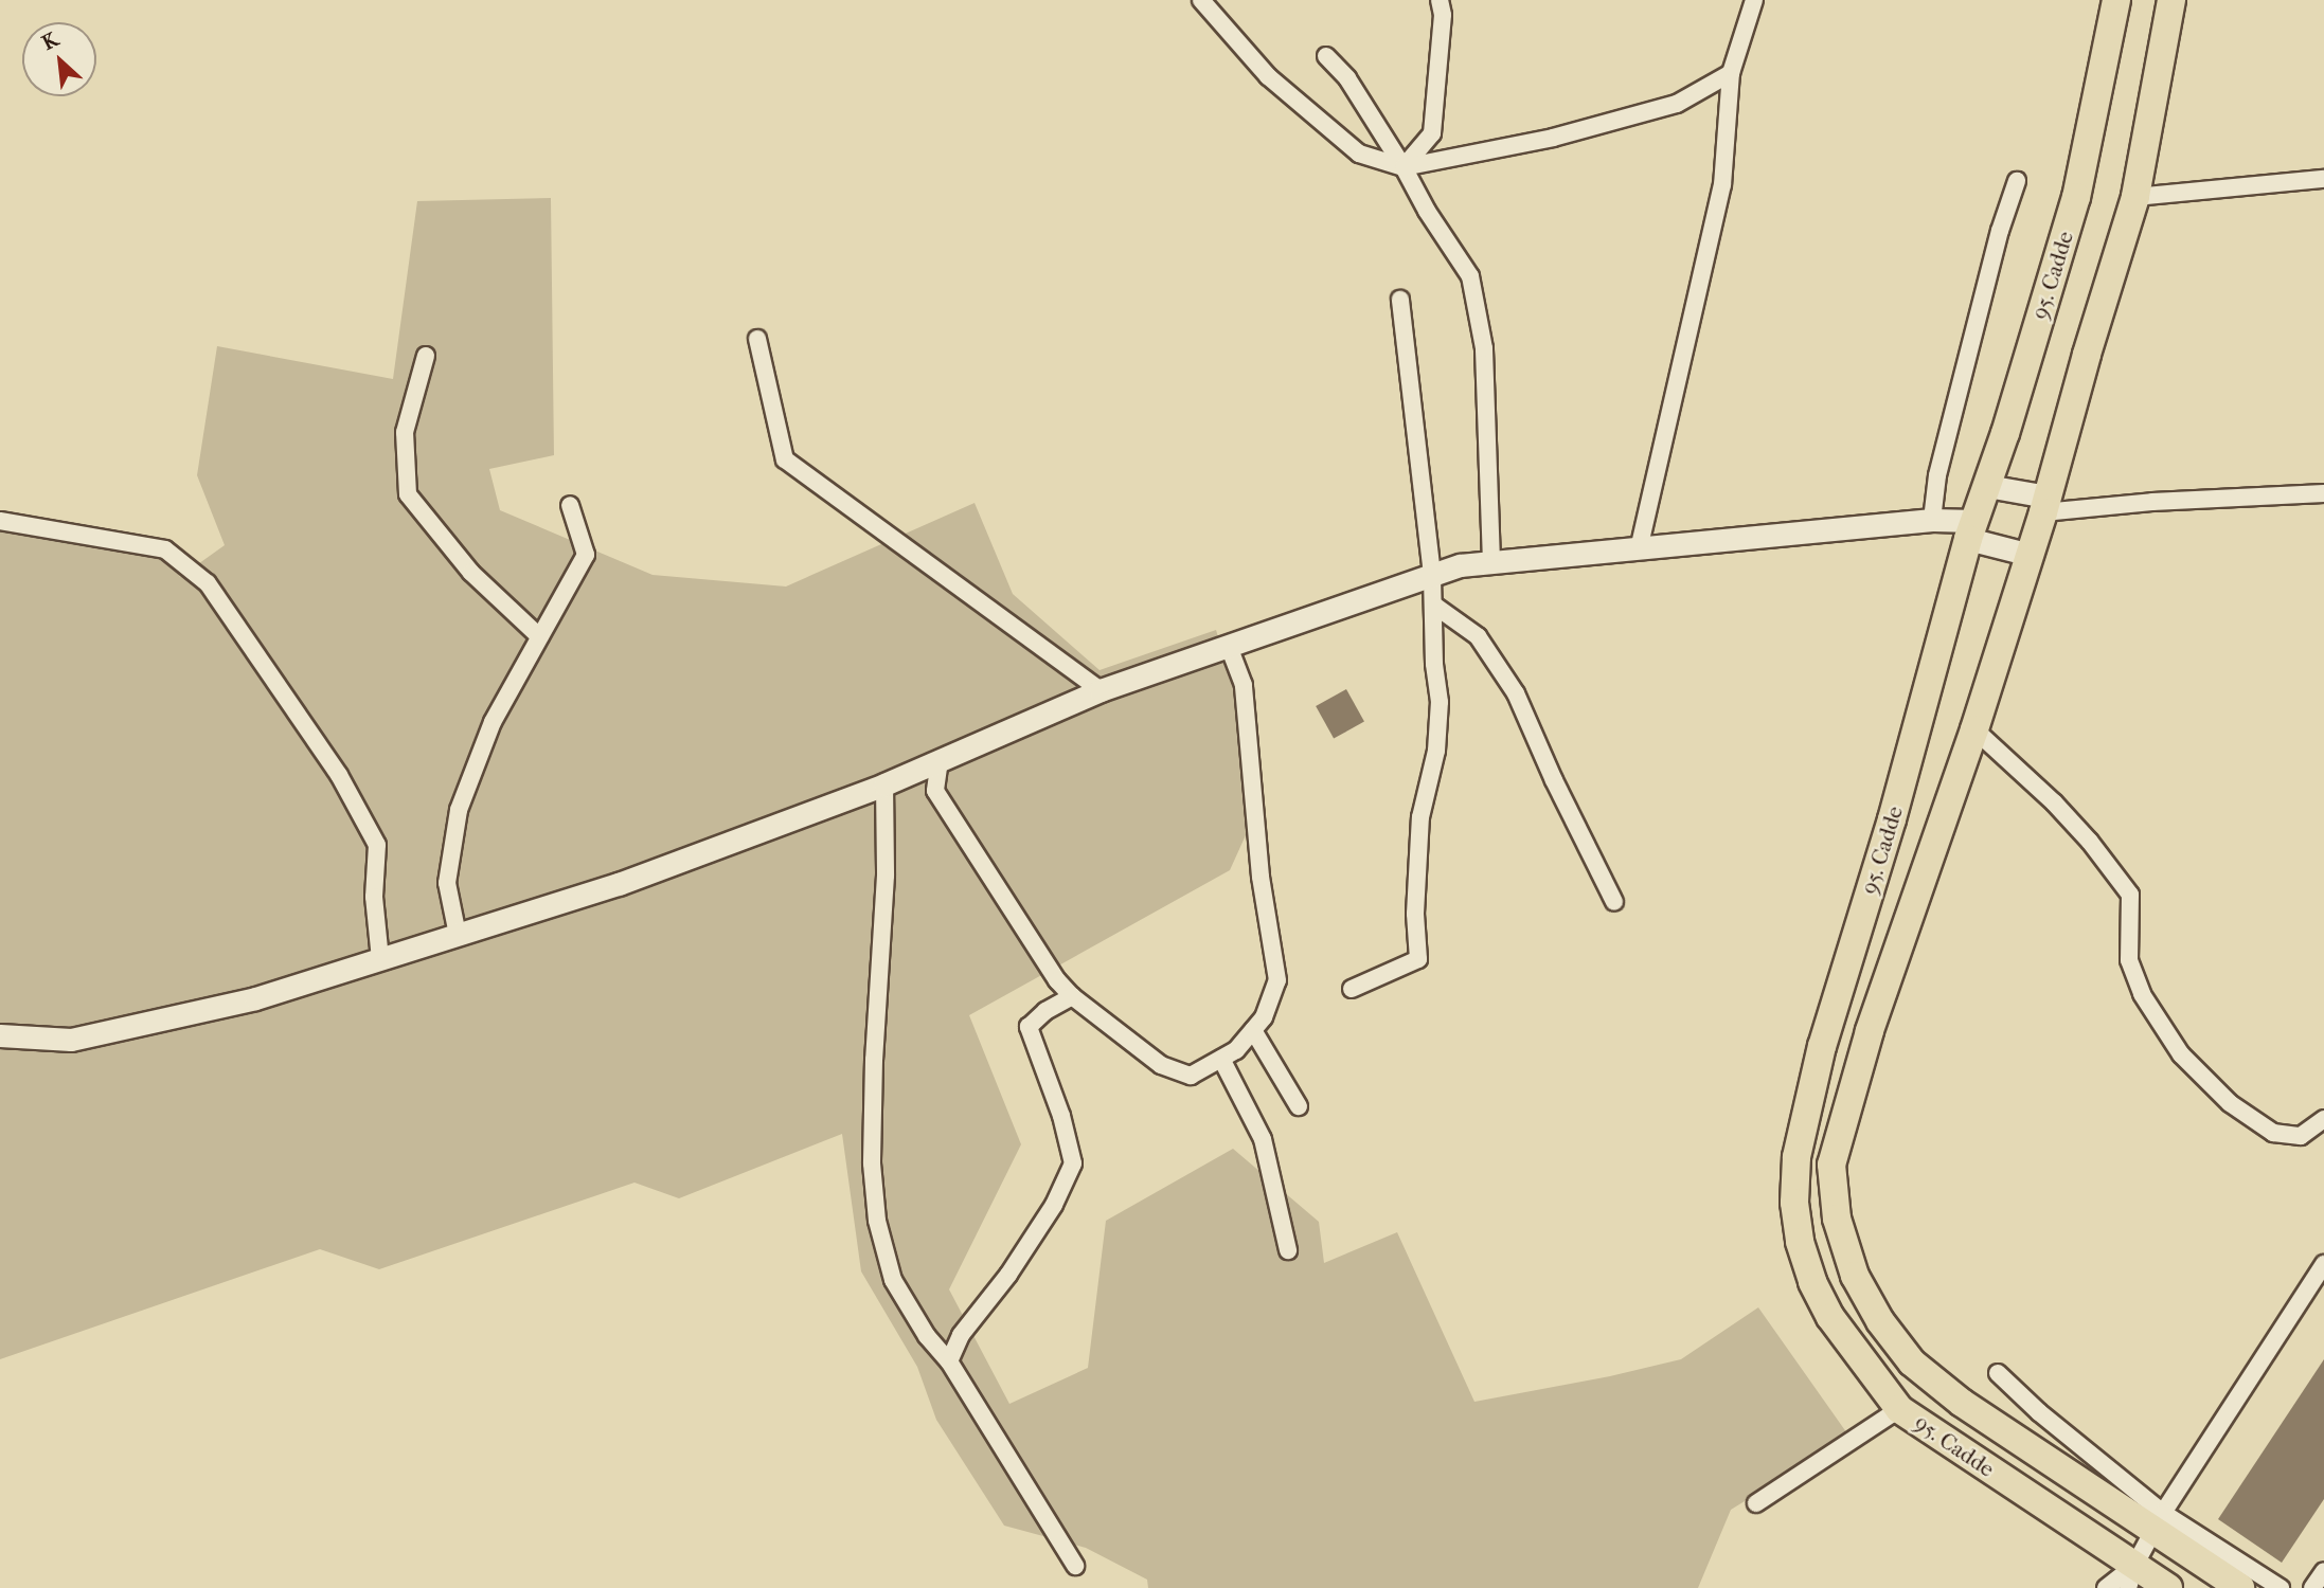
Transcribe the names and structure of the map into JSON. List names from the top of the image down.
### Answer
{
  "streets": {
    "main road": ["95. Cadde"]
  },
  "north": "top left"
}
